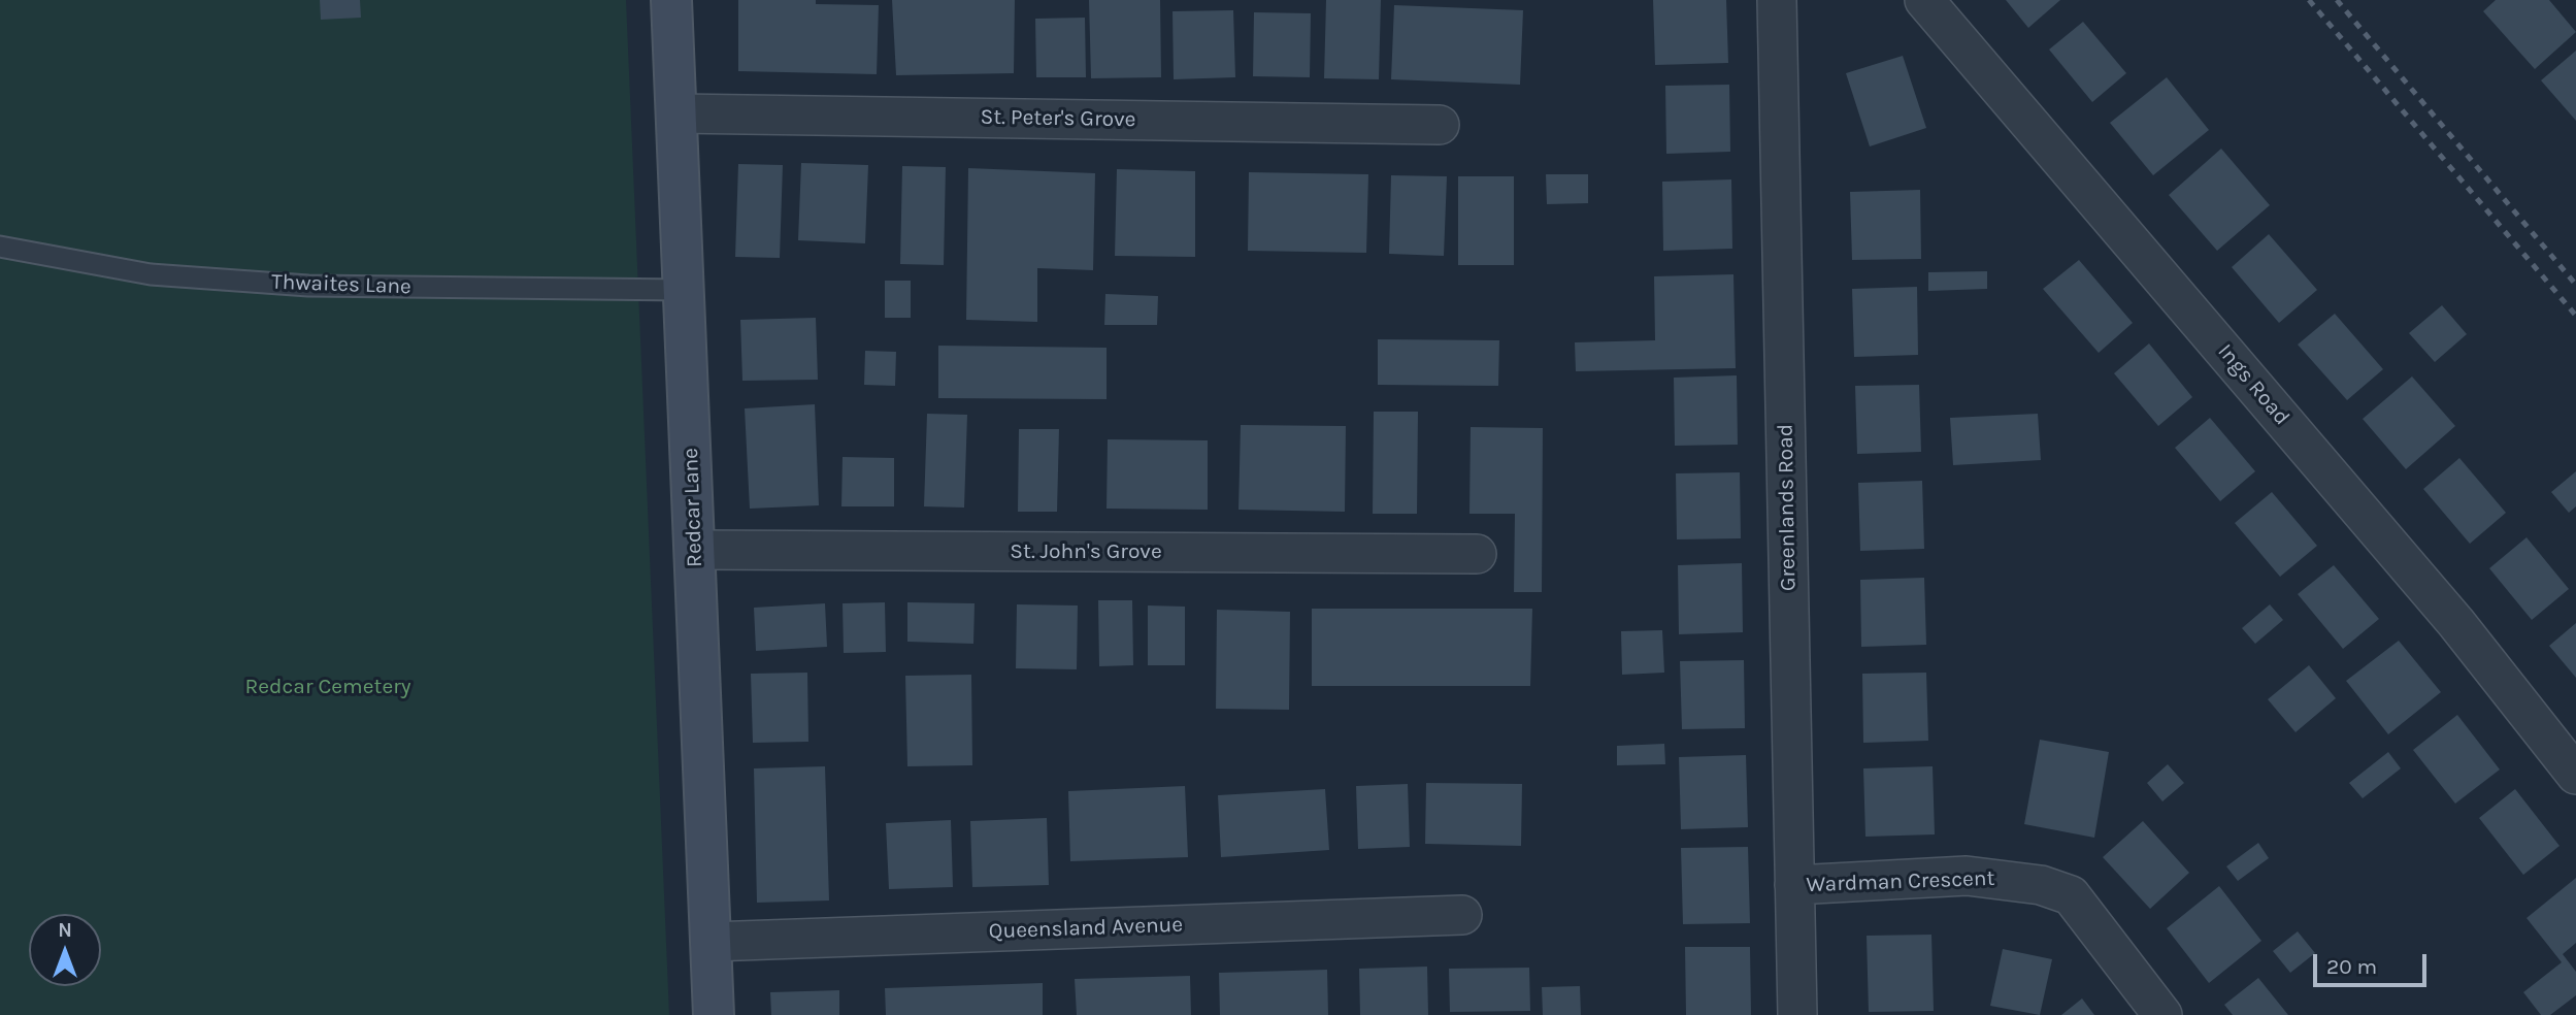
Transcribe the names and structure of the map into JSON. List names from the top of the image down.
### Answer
{
  "streets": {
    "main road": ["Redcar Lane"],
    "street": [
      "St. Peter's Grove",
      "Ings Road",
      "Greenlands Road",
      "St. John's Grove",
      "Wardman Crescent",
      "Queensland Avenue"
    ],
    "lane": ["Thwaites Lane"]
  },
  "crossings": [
    ["St. Peter's Grove", "Redcar Lane"],
    ["Thwaites Lane", "Redcar Lane"],
    ["Redcar Lane", "St. John's Grove"],
    ["Redcar Lane", "Queensland Avenue"],
    ["Greenlands Road", "Wardman Crescent"]
  ],
  "parks": ["Redcar Cemetery"],
  "scale_bar": "20 m",
  "north": "top"
}
